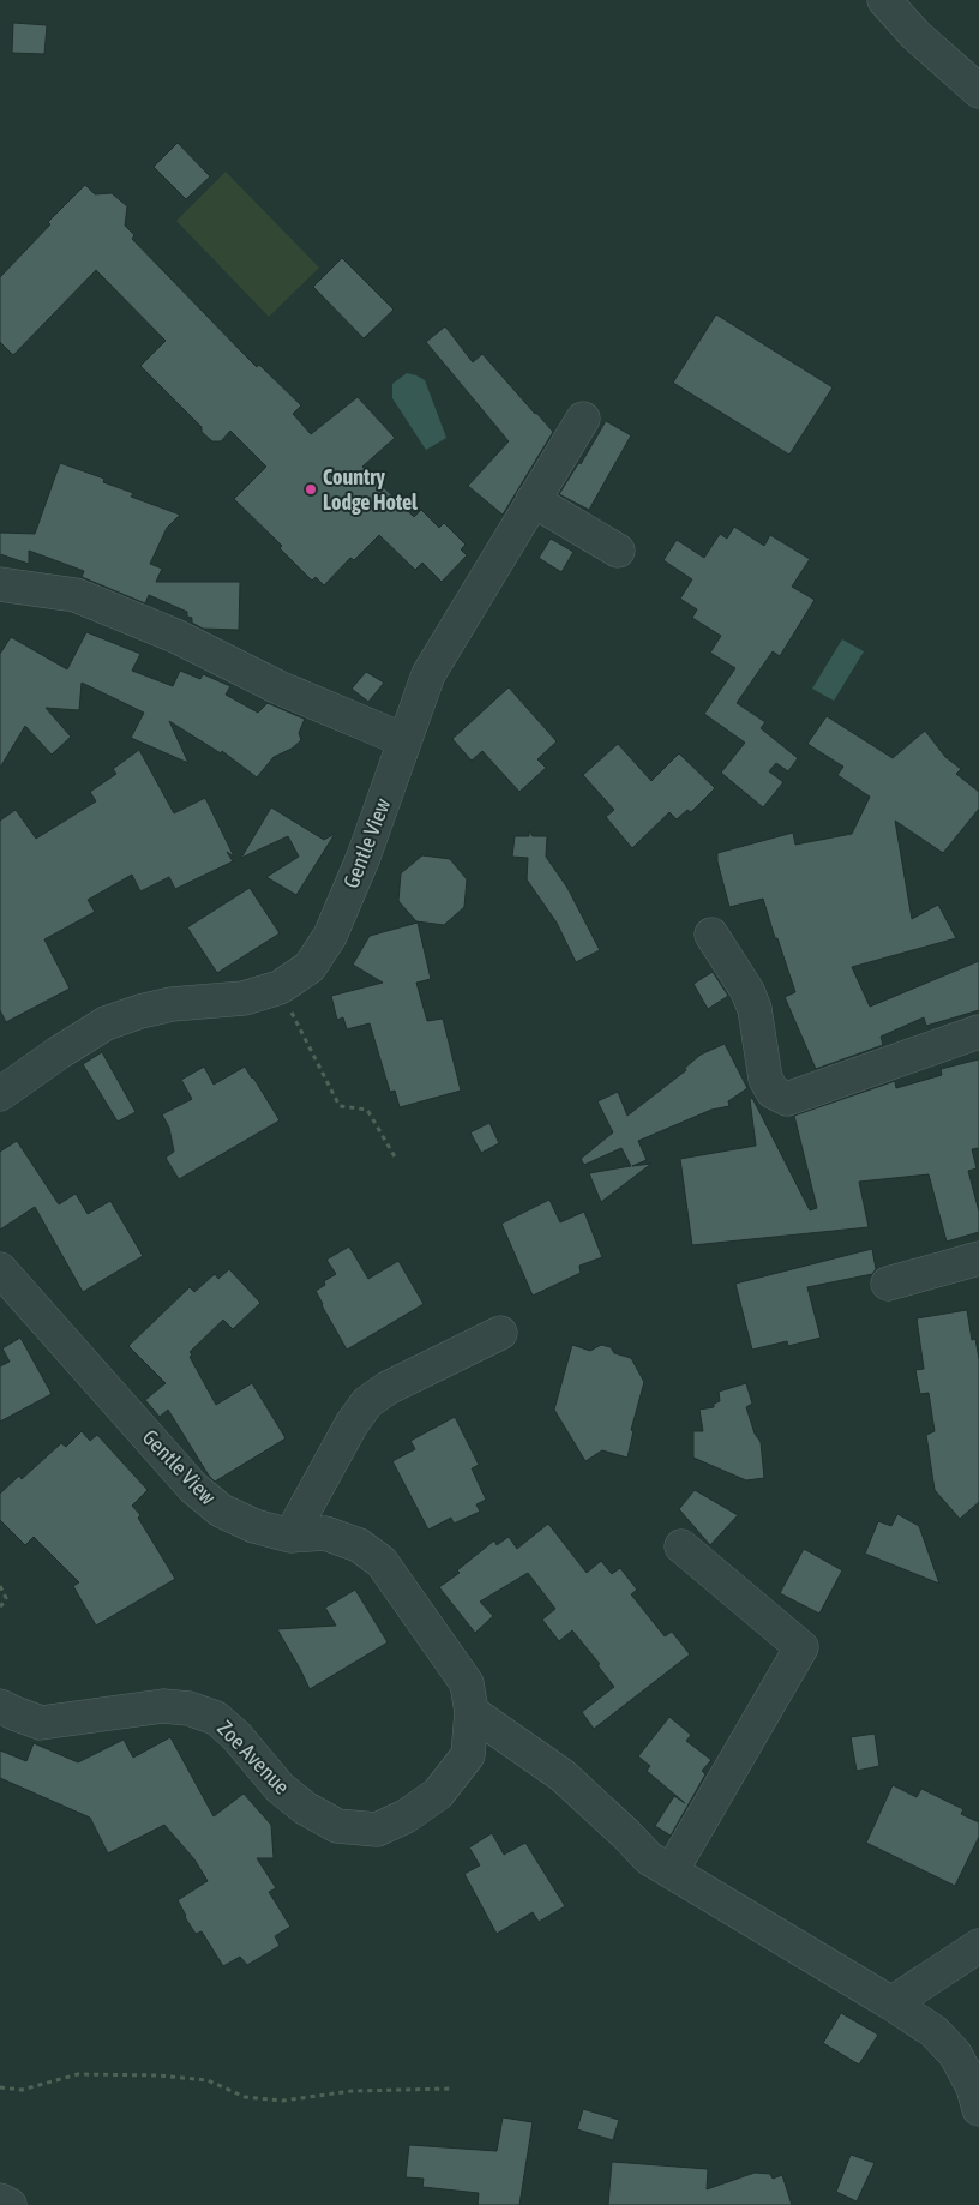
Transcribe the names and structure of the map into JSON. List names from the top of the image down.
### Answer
{
  "streets": {
    "street": ["Gentle View", "Zoe Avenue"]
  },
  "crossings": [
    ["Gentle View", "Zoe Avenue"]
  ],
  "places": ["Country Lodge Hotel"]
}
